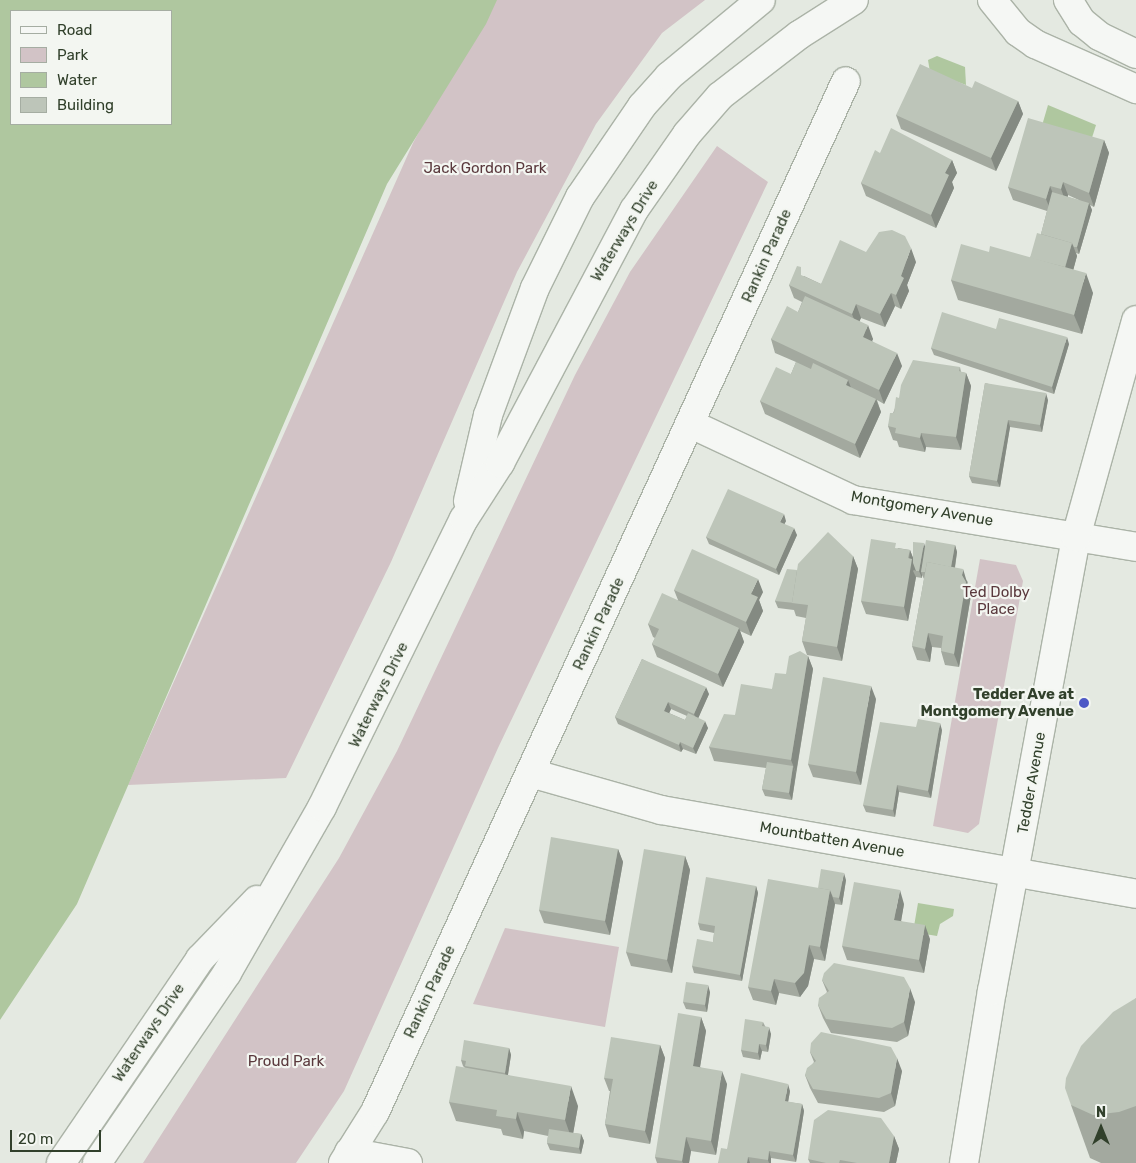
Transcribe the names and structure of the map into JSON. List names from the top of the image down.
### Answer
{
  "streets": {
    "street": [
      "Waterways Drive",
      "Rankin Parade",
      "Montgomery Avenue",
      "Tedder Avenue",
      "Mountbatten Avenue"
    ]
  },
  "crossings": [
    ["Rankin Parade", "Montgomery Avenue"],
    ["Rankin Parade", "Mountbatten Avenue"],
    ["Montgomery Avenue", "Tedder Avenue"],
    ["Tedder Avenue", "Mountbatten Avenue"]
  ],
  "parks": ["Jack Gordon Park", "Ted Dolby Place", "Proud Park"],
  "places": ["Tedder Ave at Montgomery Avenue"],
  "legend": [
    "Road",
    "Park",
    "Water",
    "Building"
  ],
  "scale_bar": "20 m",
  "north": "top"
}
